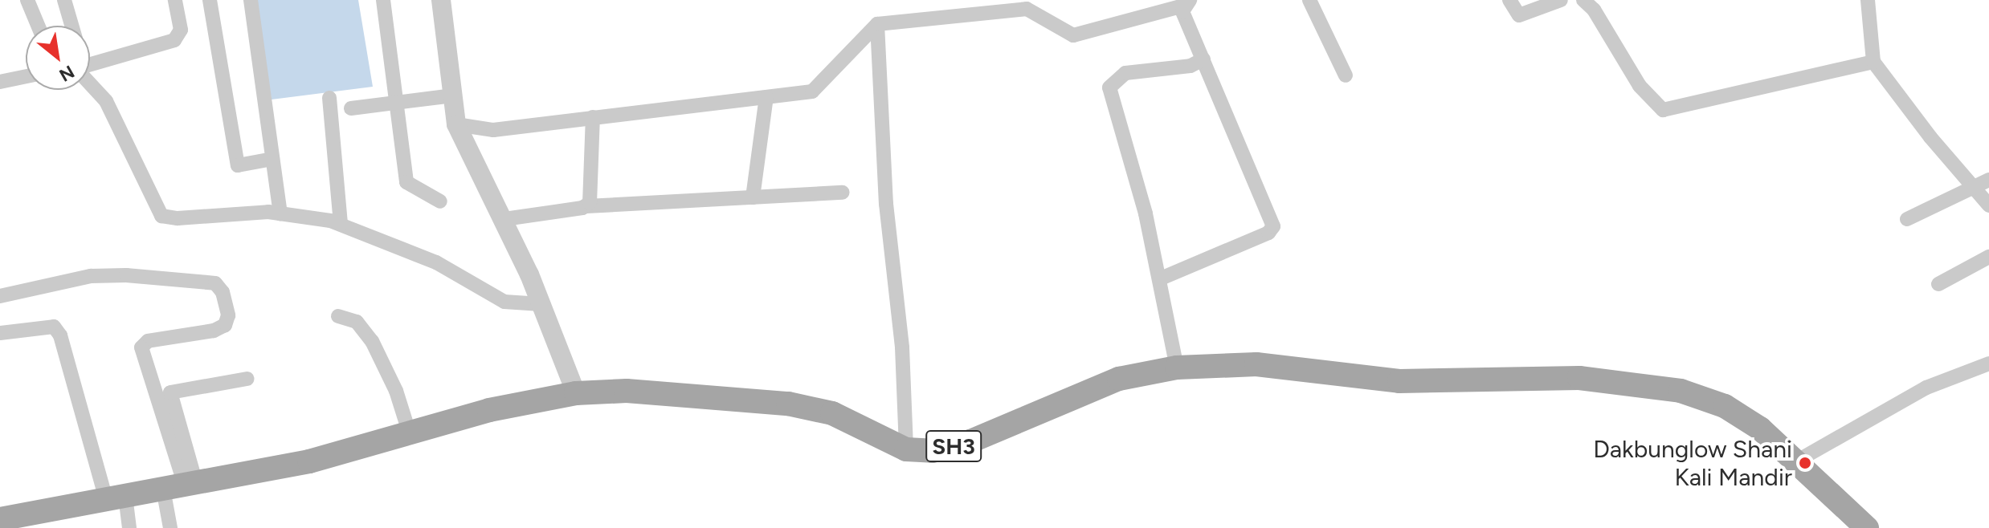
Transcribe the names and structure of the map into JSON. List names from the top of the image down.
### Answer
{
  "streets": {
    "main road": ["SH3"]
  },
  "places": ["Dakbunglow Shani Kali Mandir"],
  "north": "bottom right"
}
